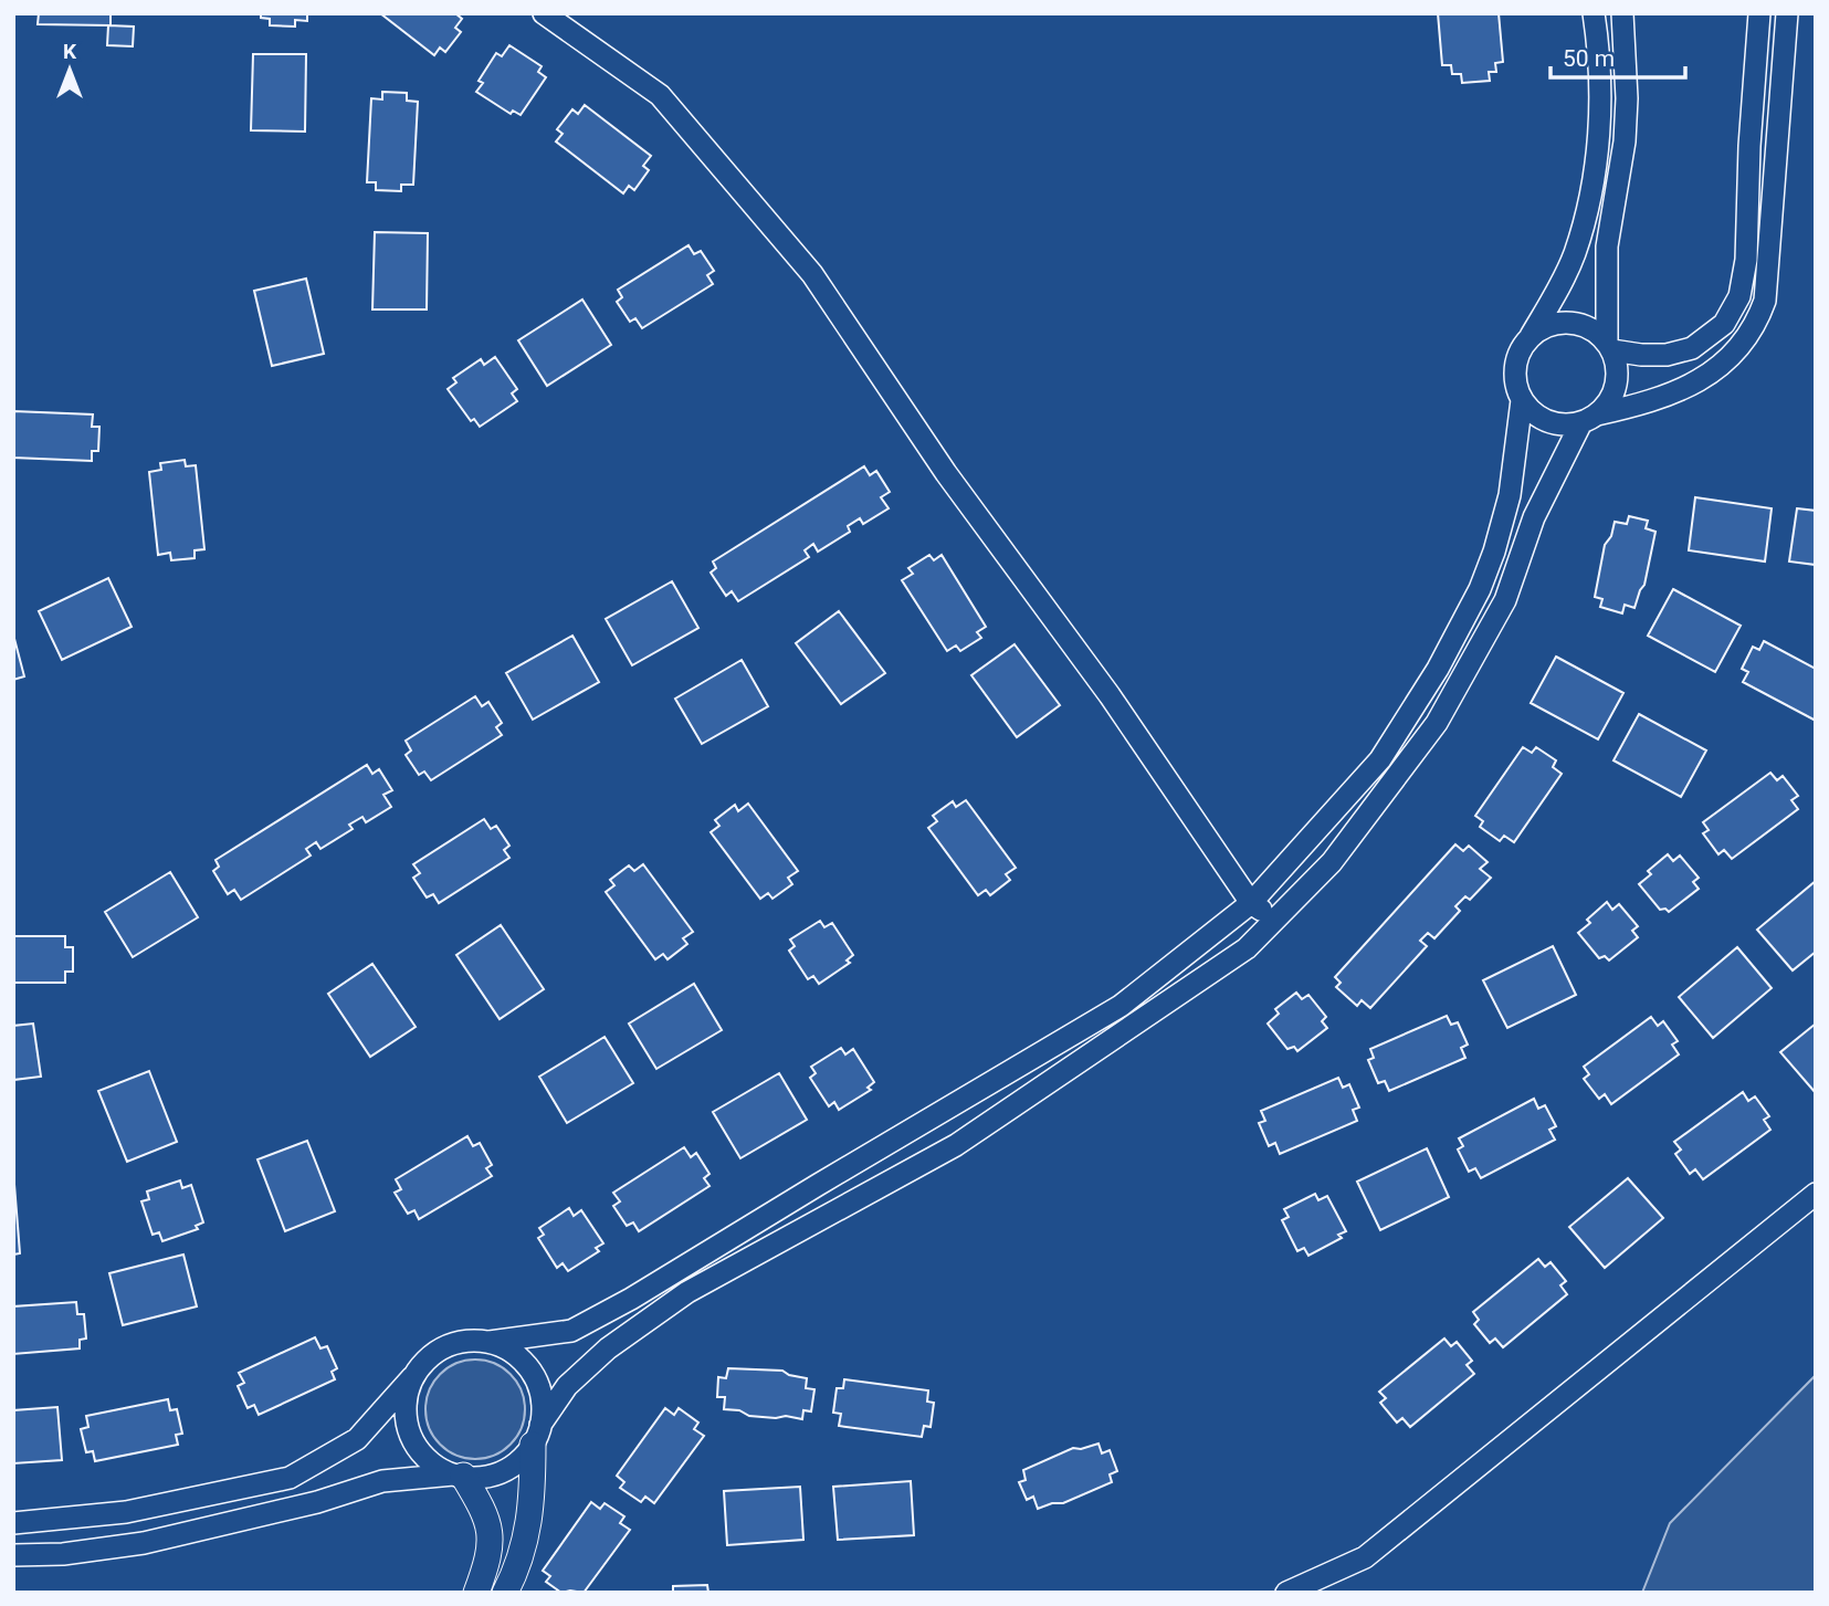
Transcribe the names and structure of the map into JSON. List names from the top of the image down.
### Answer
{
  "scale_bar": "50 m",
  "north": "top"
}
